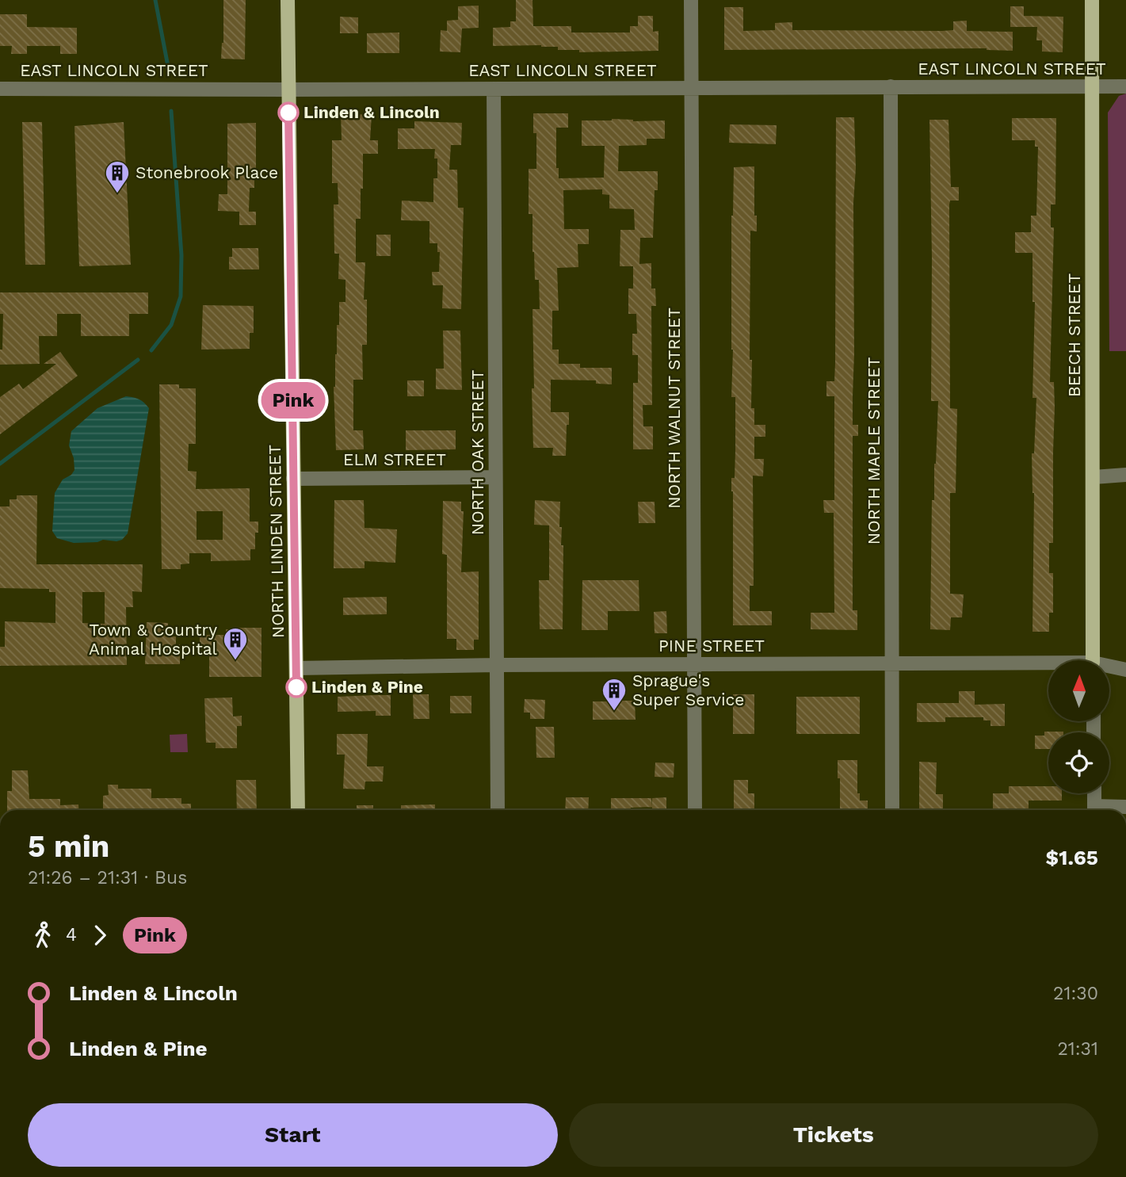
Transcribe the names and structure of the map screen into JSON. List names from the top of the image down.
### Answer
{
  "streets": {
    "main road": ["BEECH STREET", "NORTH LINDEN STREET"],
    "street": [
      "EAST LINCOLN STREET",
      "NORTH WALNUT STREET",
      "NORTH MAPLE STREET",
      "NORTH OAK STREET",
      "ELM STREET",
      "PINE STREET"
    ]
  },
  "crossings": [
    ["EAST LINCOLN STREET", "BEECH STREET"],
    ["EAST LINCOLN STREET", "NORTH WALNUT STREET"],
    ["EAST LINCOLN STREET", "NORTH MAPLE STREET"],
    ["EAST LINCOLN STREET", "NORTH OAK STREET"],
    ["EAST LINCOLN STREET", "NORTH LINDEN STREET"],
    ["NORTH WALNUT STREET", "PINE STREET"],
    ["NORTH MAPLE STREET", "PINE STREET"],
    ["NORTH OAK STREET", "ELM STREET"],
    ["NORTH OAK STREET", "PINE STREET"],
    ["ELM STREET", "NORTH LINDEN STREET"],
    ["NORTH LINDEN STREET", "PINE STREET"]
  ],
  "places": {
    "other": ["Linden & Lincoln", "Linden & Pine"],
    "building": ["Stonebrook Place", "Town & Country Animal Hospital", "Sprague's Super Service"]
  },
  "lines": ["bus line Pink"],
  "north": "top",
  "page": {
    "on_map": "Pink",
    "heading": ["5 min", "21:26 – 21:31 · Bus", "$1.65"],
    "legs": ["4", "Pink"],
    "list": [
      {
        "name": "Linden & Lincoln",
        "value": "21:30"
      },
      {
        "name": "Linden & Pine",
        "value": "21:31"
      }
    ],
    "buttons": ["Start", "Tickets"]
  }
}
